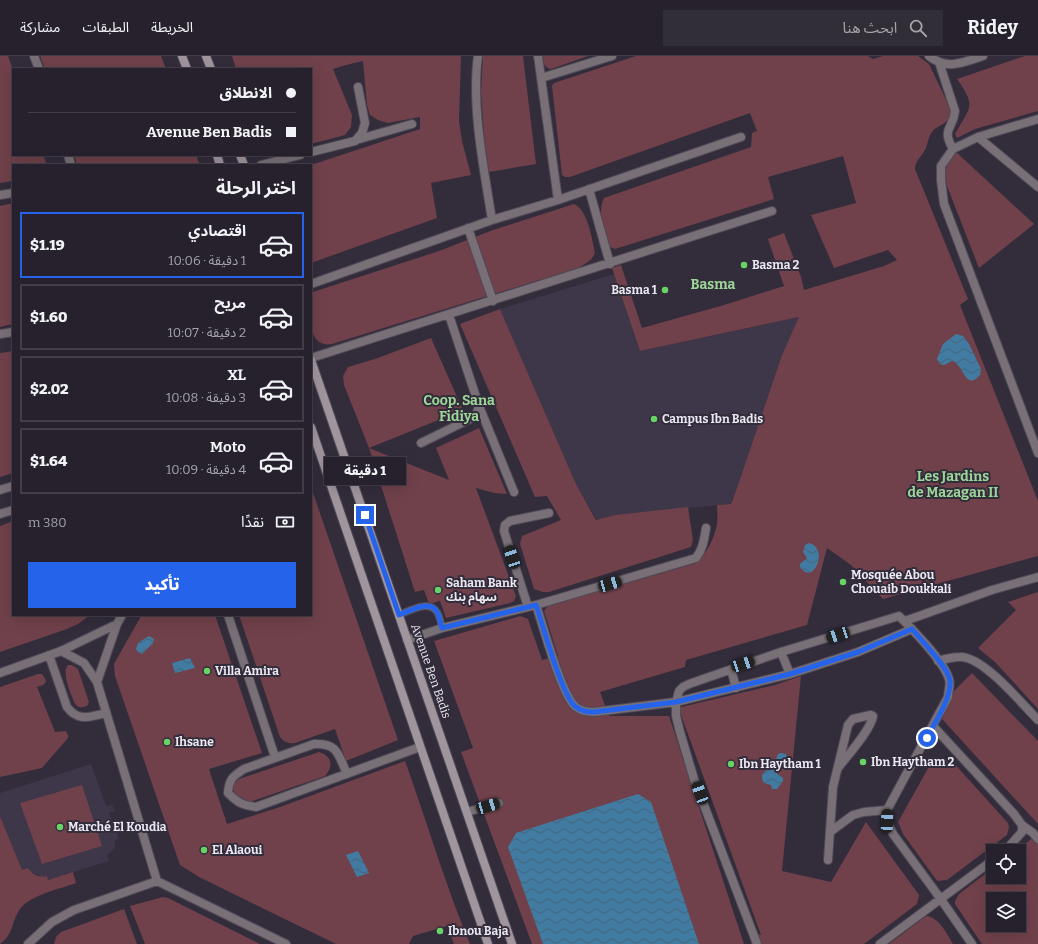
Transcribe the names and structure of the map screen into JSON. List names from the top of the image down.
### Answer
{
  "streets": {
    "main road": ["Avenue Ben Badis"]
  },
  "districts": ["Basma", "Coop. Sana Fidiya", "Les Jardins de Mazagan II"],
  "places": [
    "Basma 2",
    "Basma 1",
    "Campus Ibn Badis",
    "Mosquée Abou Chouaib Doukkali",
    "Saham Bank سهام بنك",
    "Villa Amira",
    "Ihsane",
    "Ibn Haytham 2",
    "Ibn Haytham 1",
    "Marché El Koudia",
    "El Alaoui",
    "Ibnou Baja"
  ],
  "page": {
    "header": "Ridey",
    "search": "ابحث هنا",
    "nav": ["الخريطة", "الطبقات", "مشاركة"],
    "banner": ["الانطلاق", "Avenue Ben Badis"],
    "heading": "اختر الرحلة",
    "list": [
      {
        "name": "اقتصادي",
        "note": "1 دقيقة · 10:06",
        "value": "$1.19"
      },
      {
        "name": "مريح",
        "note": "2 دقيقة · 10:07",
        "value": "$1.60"
      },
      {
        "name": "XL",
        "note": "3 دقيقة · 10:08",
        "value": "$2.02"
      },
      {
        "name": "Moto",
        "note": "4 دقيقة · 10:09",
        "value": "$1.64"
      }
    ],
    "bubble": "1 دقيقة",
    "pay": ["نقدًا", "380 m"],
    "buttons": "تأكيد"
  }
}
